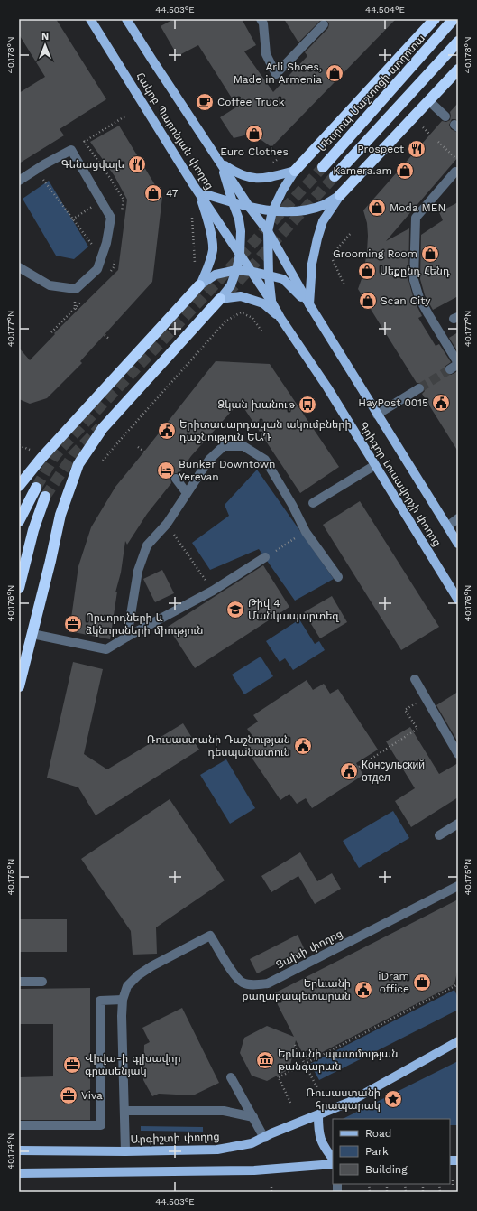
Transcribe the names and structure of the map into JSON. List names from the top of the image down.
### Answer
{
  "streets": {
    "highway": ["Մեսրոպ Մաշտոցի պողոտա"],
    "main road": ["Հակոբ Պարոնյան փողոց", "Գրիգոր Լուսավորչի փողոց", "Արգիշտի փողոց"],
    "lane": ["Ցախի փողոց"]
  },
  "crossings": [
    ["Հակոբ Պարոնյան փողոց", "Գրիգոր Լուսավորչի փողոց"],
    ["Ցախի փողոց", "Արգիշտի փողոց"]
  ],
  "places": {
    "shop": [
      "Arli Shoes, Made in Armenia",
      "Euro Clothes",
      "Kamera.am",
      "47",
      "Moda MEN",
      "Grooming Room",
      "Սեքընդ Հենդ",
      "Scan City"
    ],
    "cafe": ["Coffee Truck"],
    "restaurant": ["Prospect", "Գենացվալե"],
    "public building": [
      "HayPost 0015",
      "Երիտասարդական ակումբների դաշնություն ԵԱԴ",
      "Ռուսաստանի Դաշնության դեսպանատուն",
      "Консульский отдел",
      "Երևւանի քաղաքապետարան"
    ],
    "bus stop": ["Ձկան խանութ"],
    "hotel": ["Bunker Downtown Yerevan"],
    "school or university": ["Թիվ 4 Մանկապարտեզ"],
    "office": [
      "Որսորդների և ձկնորսների միություն",
      "iDram office",
      "Վիվա-ի գլխավոր գրասենյակ",
      "Viva"
    ],
    "museum": ["Երևանի պատմության թանգարան"],
    "place": ["Ռուսաստանի հրապարակ"]
  },
  "legend": ["Road", "Park", "Building"],
  "north": "top",
  "coordinates": [
    "44.503°E",
    "44.504°E",
    "40.178°N",
    "40.177°N",
    "40.176°N",
    "40.175°N",
    "40.174°N"
  ]
}
